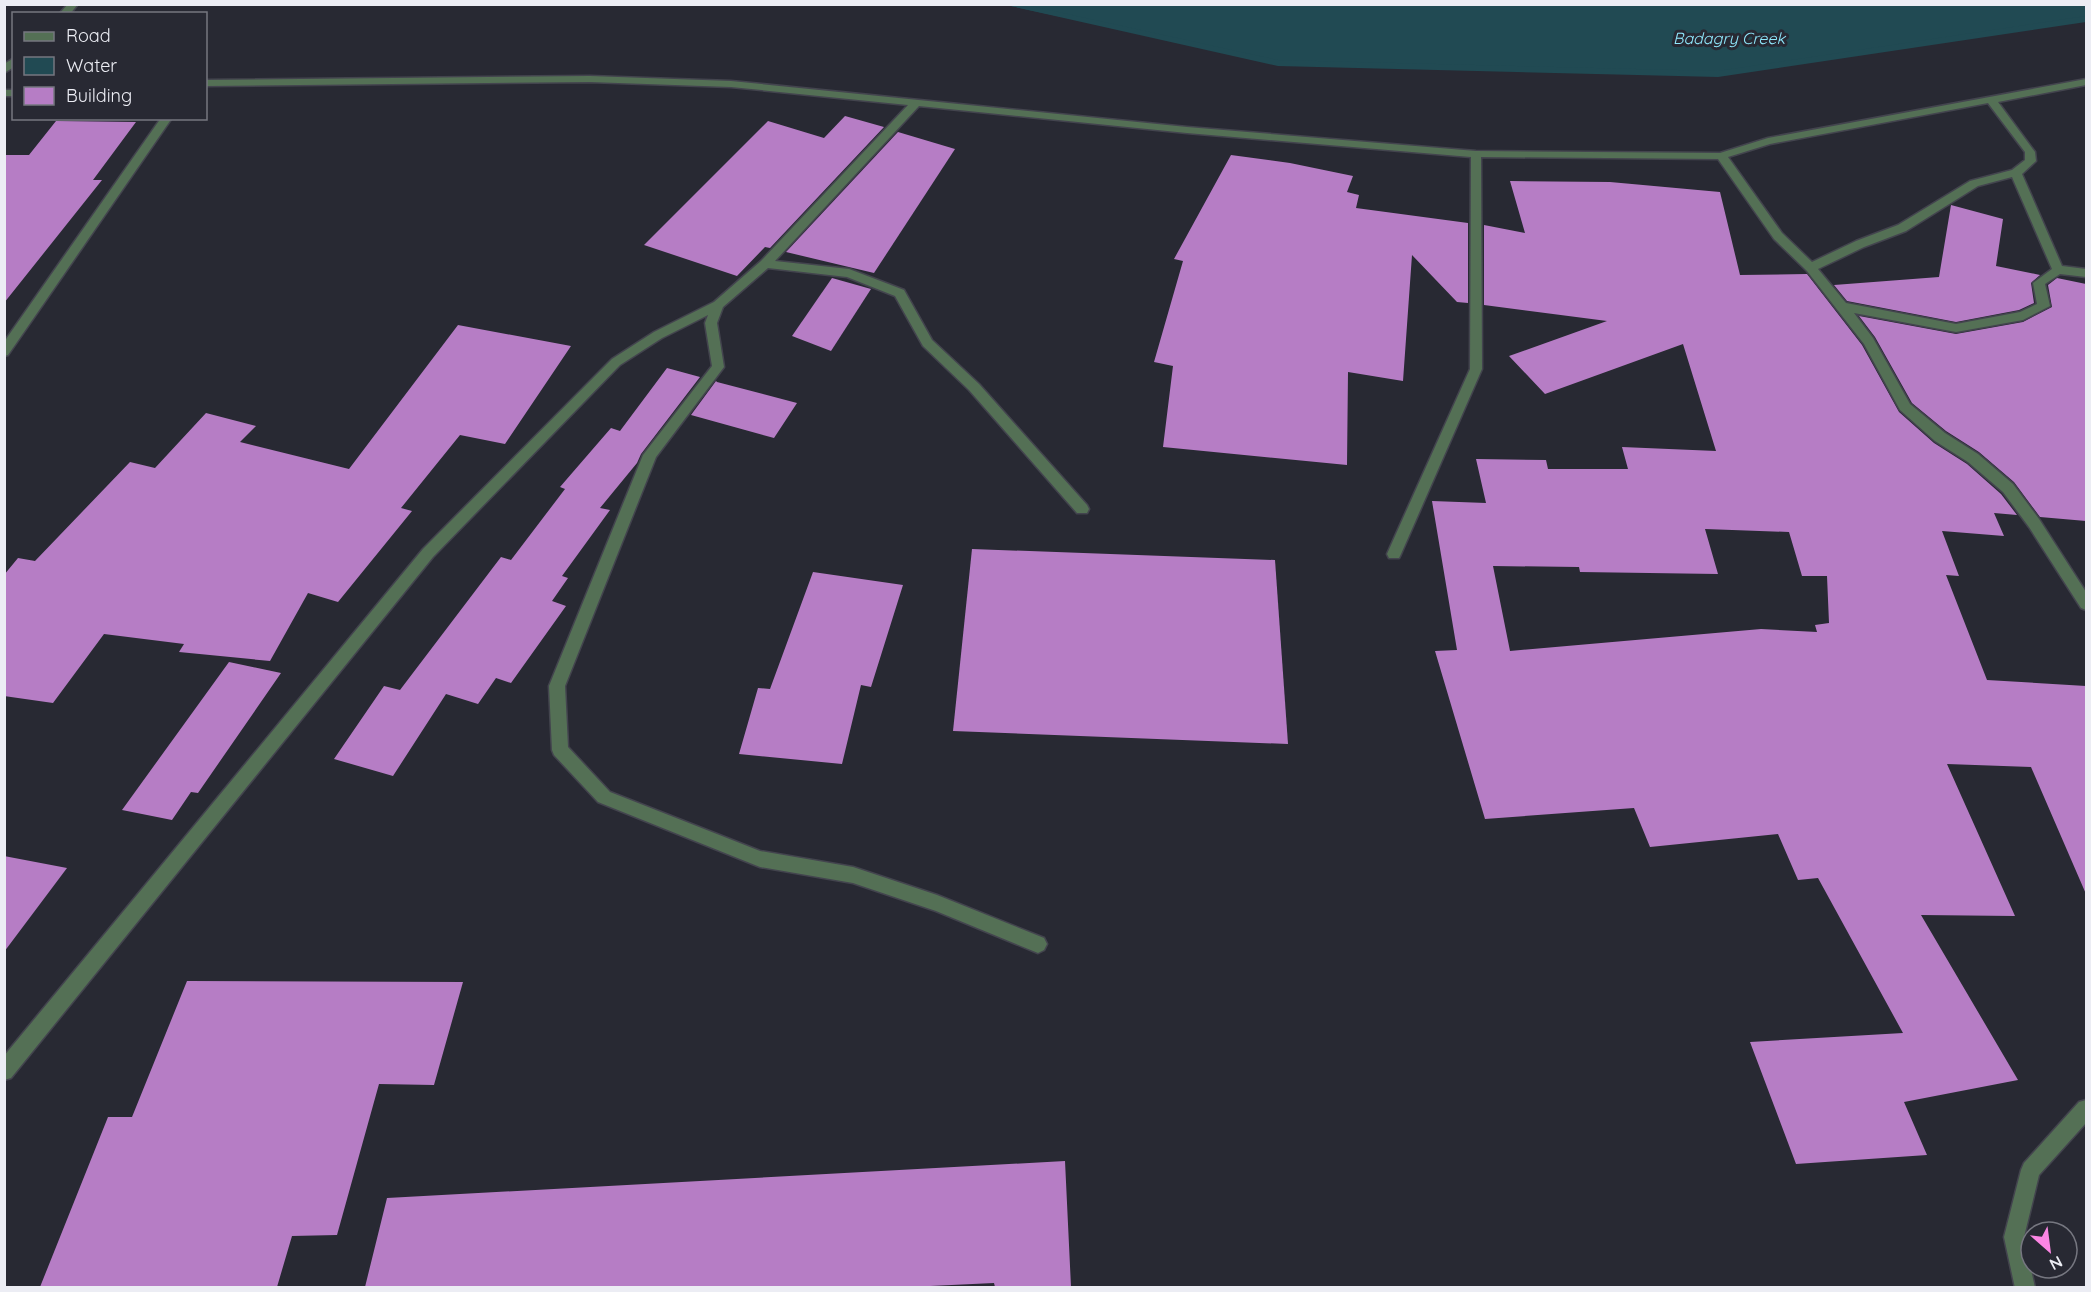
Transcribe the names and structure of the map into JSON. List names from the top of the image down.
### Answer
{
  "water": ["Badagry Creek"],
  "legend": ["Road", "Water", "Building"],
  "north": "bottom right"
}
